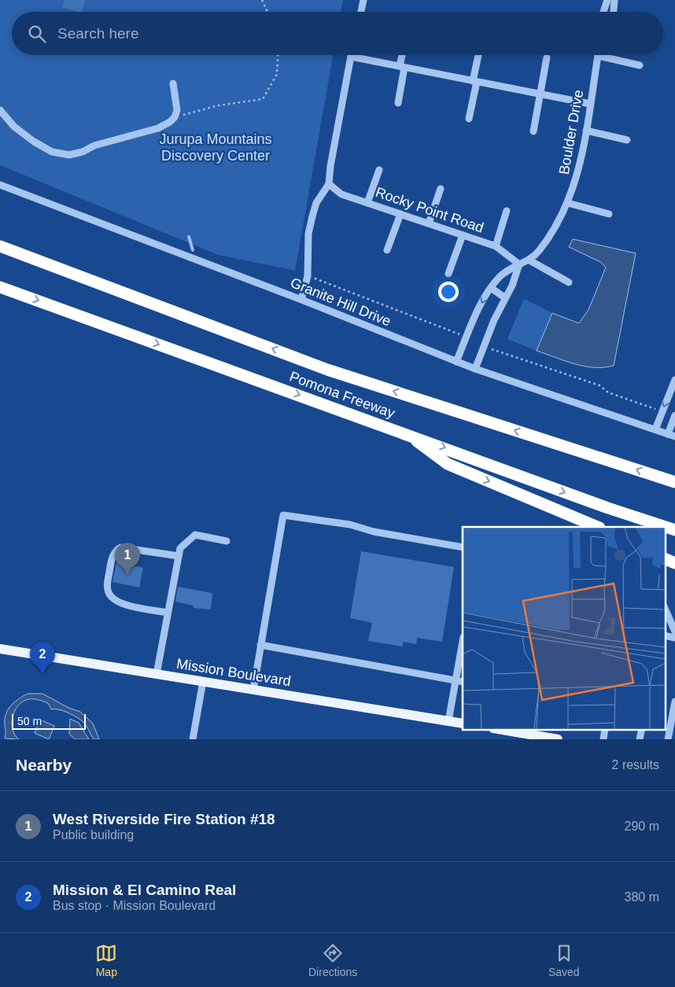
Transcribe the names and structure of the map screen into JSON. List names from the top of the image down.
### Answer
{
  "streets": {
    "highway": ["Pomona Freeway"],
    "main road": ["Mission Boulevard"],
    "street": ["Boulder Drive", "Rocky Point Road", "Granite Hill Drive"]
  },
  "crossings": [
    ["Boulder Drive", "Rocky Point Road"],
    ["Boulder Drive", "Granite Hill Drive"]
  ],
  "parks": ["Jurupa Mountains Discovery Center"],
  "scale_bar": "50 m",
  "page": {
    "search": "Search here",
    "pins": ["1", "2"],
    "scale": "50 m",
    "heading": ["Nearby", "2 results"],
    "list": [
      {
        "mark": "1",
        "name": "West Riverside Fire Station #18",
        "note": "Public building",
        "value": "290 m"
      },
      {
        "mark": "2",
        "name": "Mission & El Camino Real",
        "note": "Bus stop · Mission Boulevard",
        "value": "380 m"
      }
    ],
    "nav": ["Map", "Directions", "Saved"]
  }
}
